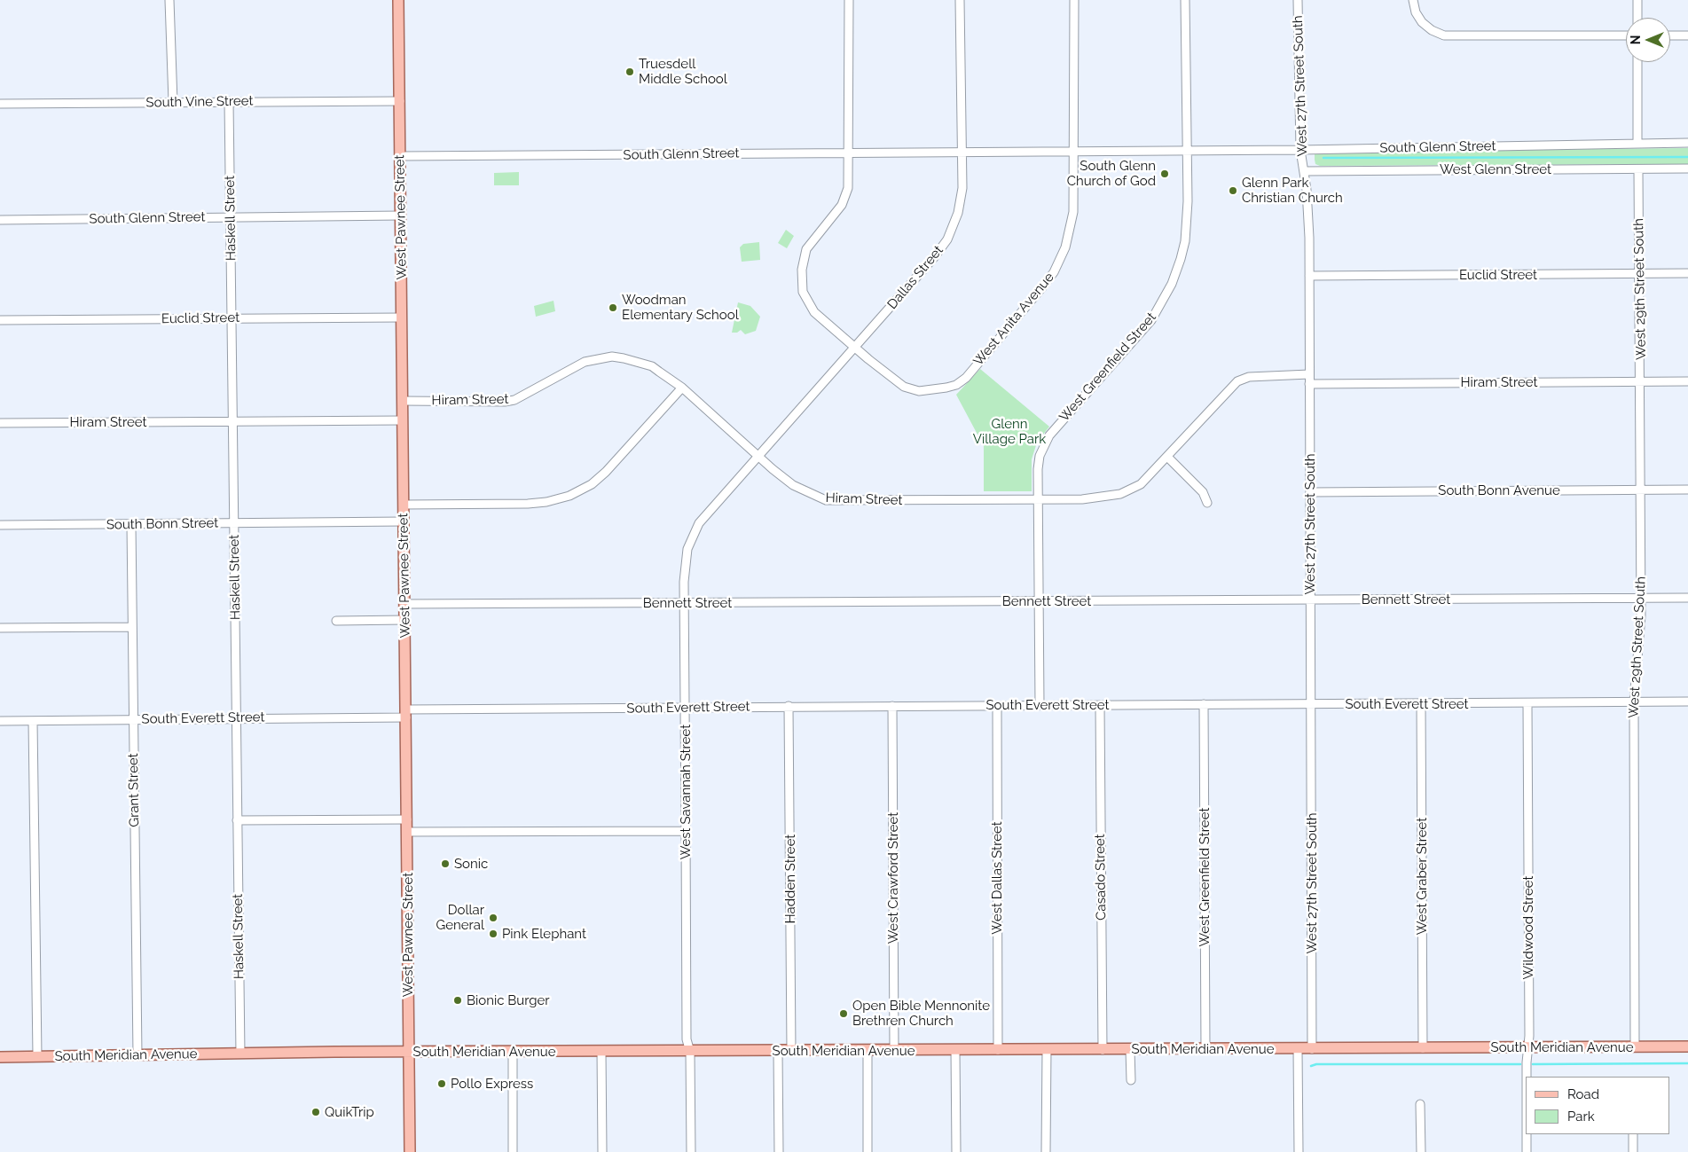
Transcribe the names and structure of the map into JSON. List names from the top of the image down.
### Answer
{
  "streets": {
    "main road": ["West Pawnee Street", "South Meridian Avenue"],
    "street": [
      "West 27th Street South",
      "South Vine Street",
      "South Glenn Street",
      "West Glenn Street",
      "Haskell Street",
      "Euclid Street",
      "Dallas Street",
      "West 29th Street South",
      "West Anita Avenue",
      "West Greenfield Street",
      "Hiram Street",
      "South Bonn Avenue",
      "South Bonn Street",
      "Bennett Street",
      "South Everett Street",
      "Grant Street",
      "West Savannah Street",
      "West Graber Street",
      "Casado Street",
      "West Crawford Street",
      "West Dallas Street",
      "Hadden Street",
      "Wildwood Street"
    ]
  },
  "crossings": [
    ["West 27th Street South", "South Glenn Street"],
    ["West 27th Street South", "West Glenn Street"],
    ["West 27th Street South", "Euclid Street"],
    ["West 27th Street South", "Hiram Street"],
    ["West 27th Street South", "South Bonn Avenue"],
    ["West 27th Street South", "Bennett Street"],
    ["West 27th Street South", "South Everett Street"],
    ["West 27th Street South", "South Meridian Avenue"],
    ["South Vine Street", "West Pawnee Street"],
    ["South Vine Street", "Haskell Street"],
    ["South Glenn Street", "West Pawnee Street"],
    ["South Glenn Street", "Haskell Street"],
    ["South Glenn Street", "Dallas Street"],
    ["South Glenn Street", "West Anita Avenue"],
    ["South Glenn Street", "West Greenfield Street"],
    ["West Glenn Street", "West 29th Street South"],
    ["West Pawnee Street", "Euclid Street"],
    ["West Pawnee Street", "Hiram Street"],
    ["West Pawnee Street", "South Bonn Street"],
    ["West Pawnee Street", "Bennett Street"],
    ["West Pawnee Street", "South Everett Street"],
    ["West Pawnee Street", "South Meridian Avenue"],
    ["Haskell Street", "Euclid Street"],
    ["Haskell Street", "Hiram Street"],
    ["Haskell Street", "South Bonn Street"],
    ["Haskell Street", "South Everett Street"],
    ["Haskell Street", "South Meridian Avenue"],
    ["Euclid Street", "West 29th Street South"],
    ["Dallas Street", "West Anita Avenue"],
    ["Dallas Street", "Hiram Street"],
    ["Dallas Street", "West Savannah Street"],
    ["West 29th Street South", "Hiram Street"],
    ["West 29th Street South", "South Bonn Avenue"],
    ["West 29th Street South", "Bennett Street"],
    ["West 29th Street South", "South Everett Street"],
    ["West 29th Street South", "South Meridian Avenue"],
    ["West Greenfield Street", "Hiram Street"],
    ["West Greenfield Street", "Bennett Street"],
    ["West Greenfield Street", "South Everett Street"],
    ["West Greenfield Street", "South Meridian Avenue"],
    ["Hiram Street", "West Savannah Street"],
    ["South Bonn Street", "Grant Street"],
    ["Bennett Street", "West Savannah Street"],
    ["South Everett Street", "Grant Street"],
    ["South Everett Street", "West Savannah Street"],
    ["South Everett Street", "West Graber Street"],
    ["South Everett Street", "Casado Street"],
    ["South Everett Street", "West Crawford Street"],
    ["South Everett Street", "West Dallas Street"],
    ["South Everett Street", "Hadden Street"],
    ["South Everett Street", "Wildwood Street"],
    ["Grant Street", "South Meridian Avenue"],
    ["West Savannah Street", "South Meridian Avenue"],
    ["West Graber Street", "South Meridian Avenue"],
    ["Casado Street", "South Meridian Avenue"],
    ["West Crawford Street", "South Meridian Avenue"],
    ["West Dallas Street", "South Meridian Avenue"],
    ["Hadden Street", "South Meridian Avenue"],
    ["Wildwood Street", "South Meridian Avenue"]
  ],
  "parks": ["Glenn Village Park"],
  "places": [
    "Truesdell Middle School",
    "South Glenn Church of God",
    "Glenn Park Christian Church",
    "Woodman Elementary School",
    "Sonic",
    "Dollar General",
    "Pink Elephant",
    "Bionic Burger",
    "Open Bible Mennonite Brethren Church",
    "Pollo Express",
    "QuikTrip"
  ],
  "legend": ["Road", "Park"],
  "north": "left"
}
